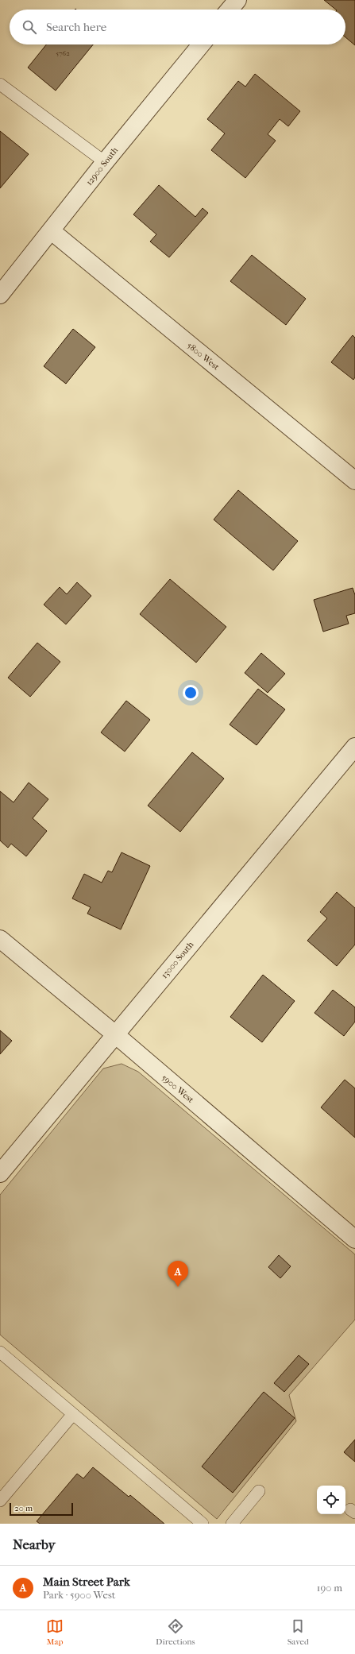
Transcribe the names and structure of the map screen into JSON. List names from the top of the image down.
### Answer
{
  "streets": {
    "street": [
      "12900 South",
      "5800 West",
      "13000 South",
      "5900 West"
    ]
  },
  "crossings": [
    ["12900 South", "5800 West"],
    ["13000 South", "5900 West"]
  ],
  "house_numbers": ["5762"],
  "scale_bar": "20 m",
  "page": {
    "search": "Search here",
    "pins": "A",
    "scale": "20 m",
    "heading": "Nearby",
    "list": [
      {
        "mark": "A",
        "name": "Main Street Park",
        "note": "Park · 5900 West",
        "value": "190 m"
      }
    ],
    "nav": ["Map", "Directions", "Saved"]
  }
}
